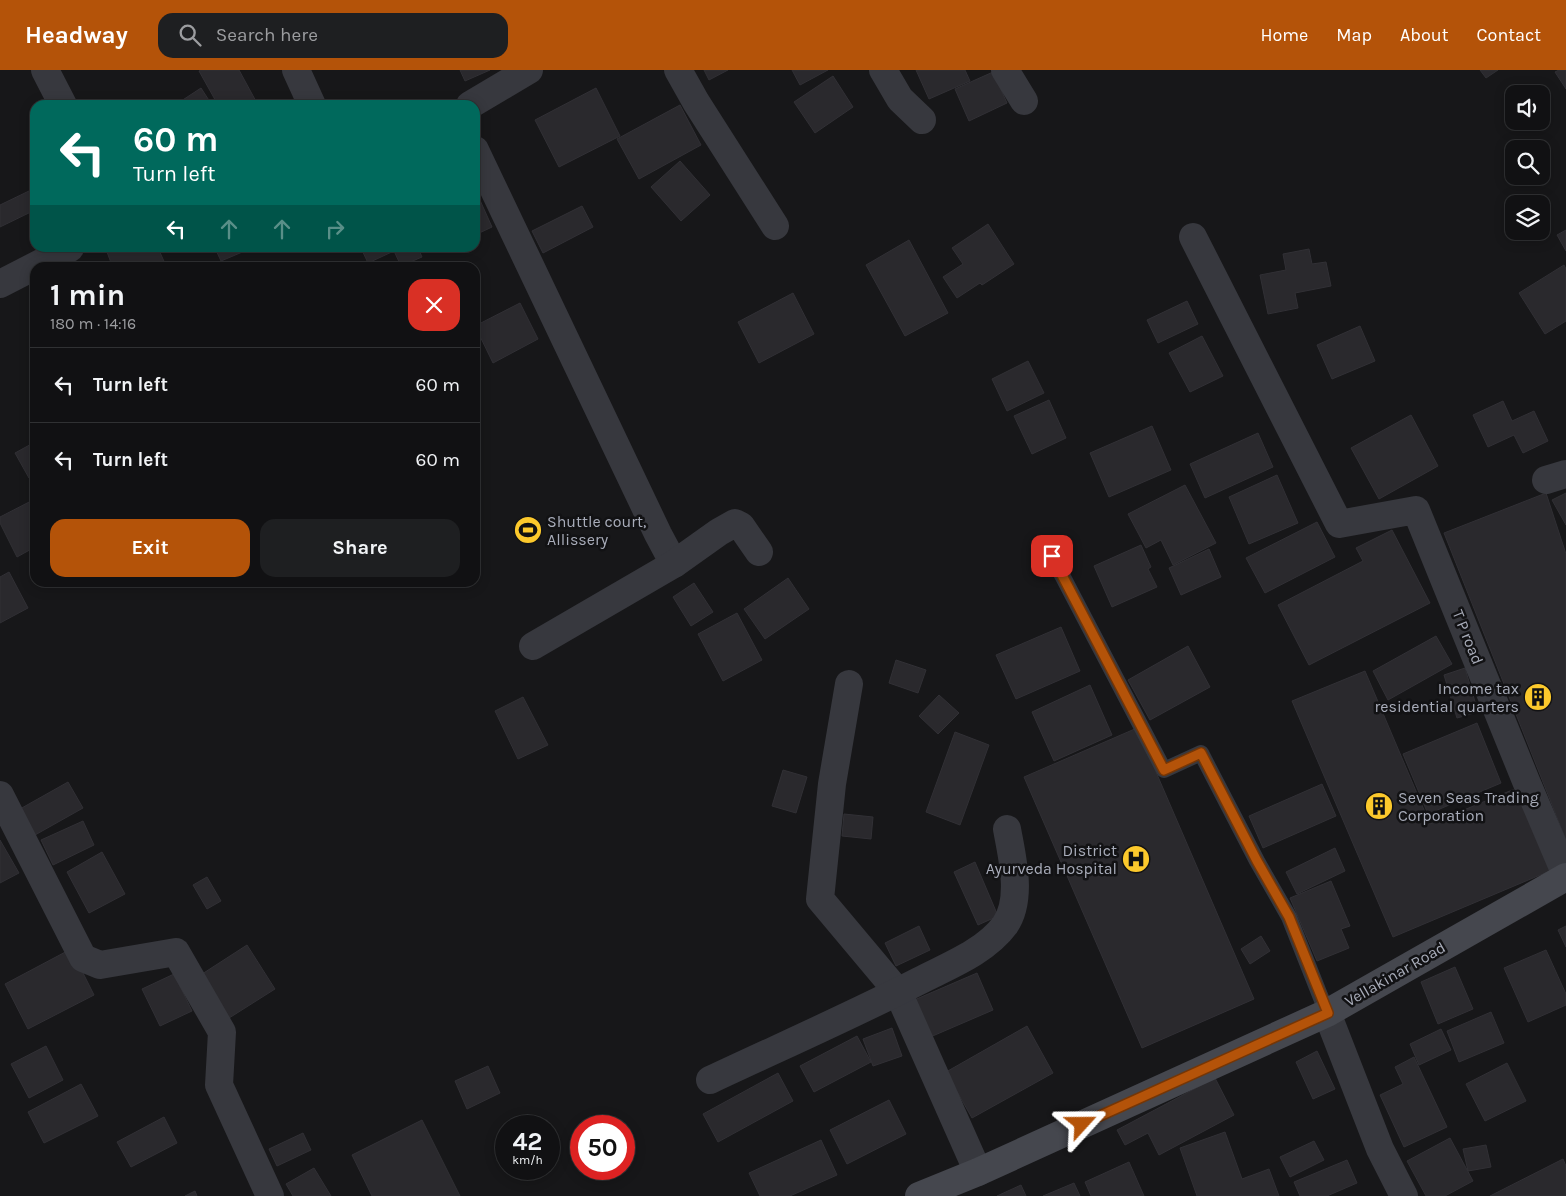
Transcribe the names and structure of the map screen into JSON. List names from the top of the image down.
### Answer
{
  "streets": {
    "main road": ["Vellakinar Road"],
    "street": ["T P road"]
  },
  "crossings": [
    ["T P road", "Vellakinar Road"]
  ],
  "places": {
    "sports": ["Shuttle court, Allissery"],
    "building": ["Income tax residential quarters", "Seven Seas Trading Corporation"],
    "hospital": ["District Ayurveda Hospital"]
  },
  "page": {
    "header": "Headway",
    "search": "Search here",
    "nav": [
      "Home",
      "Map",
      "About",
      "Contact"
    ],
    "turn": ["60 m", "Turn left"],
    "heading": ["1 min", "180 m · 14:16"],
    "list": [
      {
        "name": "Turn left",
        "value": "60 m"
      },
      {
        "name": "Turn left",
        "value": "60 m"
      }
    ],
    "buttons": ["Exit", "Share"],
    "speed": "42 km/h",
    "limit": "50"
  }
}
